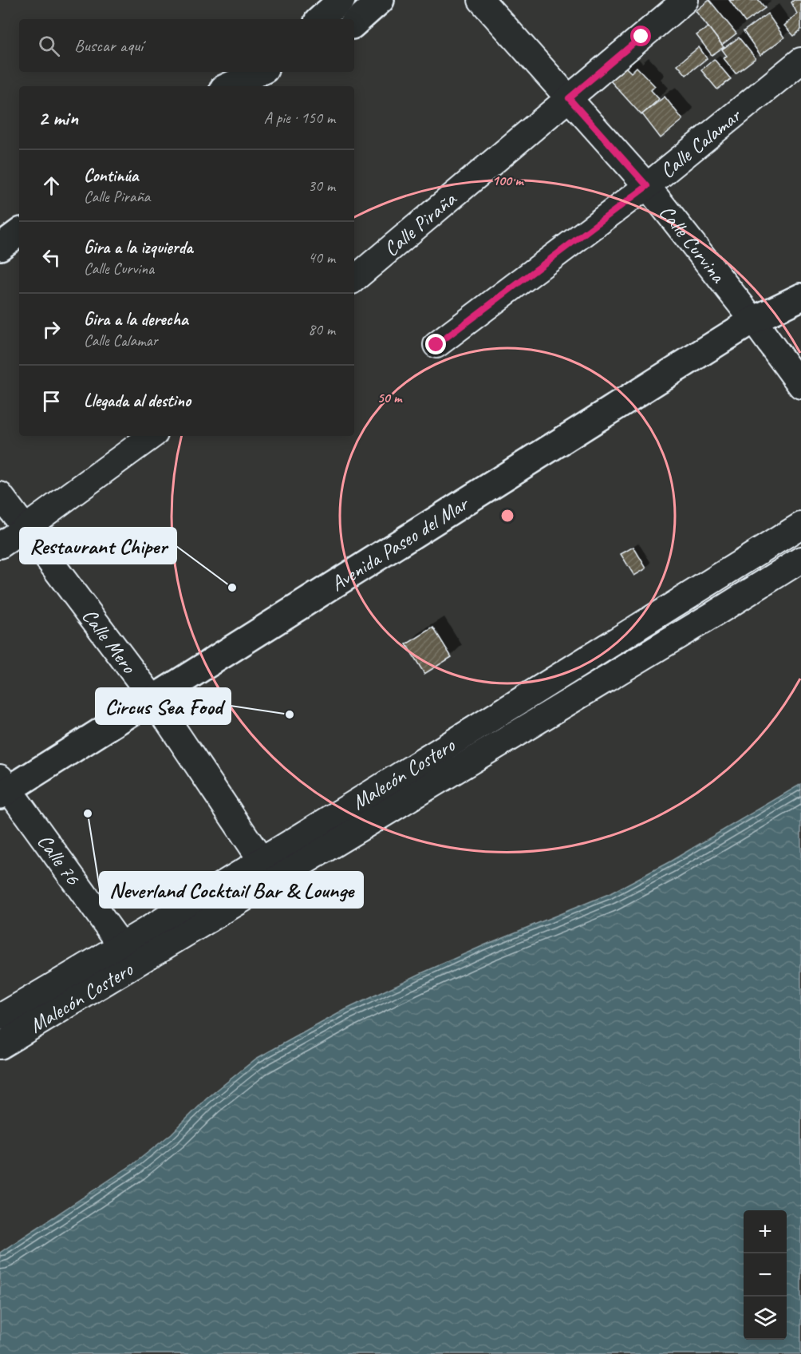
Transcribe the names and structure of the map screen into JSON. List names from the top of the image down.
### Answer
{
  "streets": {
    "street": [
      "Calle Calamar",
      "Calle Piraña",
      "Calle Curvina",
      "Avenida Paseo del Mar",
      "Calle Mero",
      "Malecón Costero",
      "Calle 76"
    ]
  },
  "crossings": [
    ["Calle Calamar", "Calle Curvina"],
    ["Calle Piraña", "Calle Curvina"],
    ["Calle Curvina", "Avenida Paseo del Mar"],
    ["Avenida Paseo del Mar", "Calle Mero"],
    ["Avenida Paseo del Mar", "Calle 76"],
    ["Calle Mero", "Malecón Costero"],
    ["Malecón Costero", "Calle 76"]
  ],
  "places": ["Restaurant Chiper", "Circus Sea Food", "Neverland Cocktail Bar & Lounge"],
  "page": {
    "search": "Buscar aquí",
    "heading": ["2 min", "A pie · 150 m"],
    "list": [
      ["Continúa", "Calle Piraña", "30 m"],
      ["Gira a la izquierda", "Calle Curvina", "40 m"],
      ["Gira a la derecha", "Calle Calamar", "80 m"],
      "Llegada al destino"
    ],
    "map_buttons": ["+", "−"]
  },
  "rings": ["100 m", "50 m"]
}
